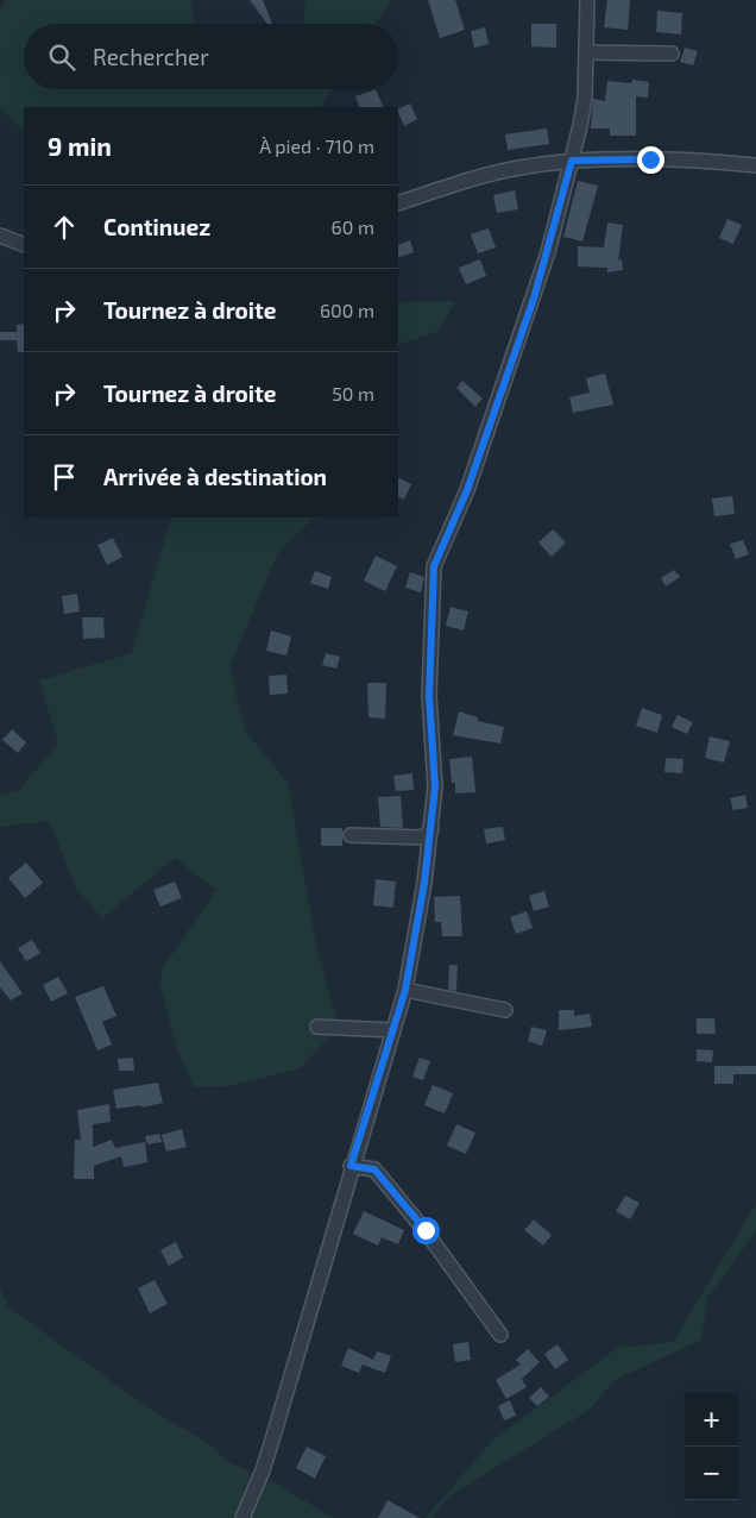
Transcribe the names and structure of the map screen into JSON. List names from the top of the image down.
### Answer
{
  "page": {
    "search": "Rechercher",
    "heading": ["9 min", "À pied · 710 m"],
    "list": [
      ["Continuez", "60 m"],
      ["Tournez à droite", "600 m"],
      ["Tournez à droite", "50 m"],
      "Arrivée à destination"
    ],
    "map_buttons": ["+", "−"]
  }
}
